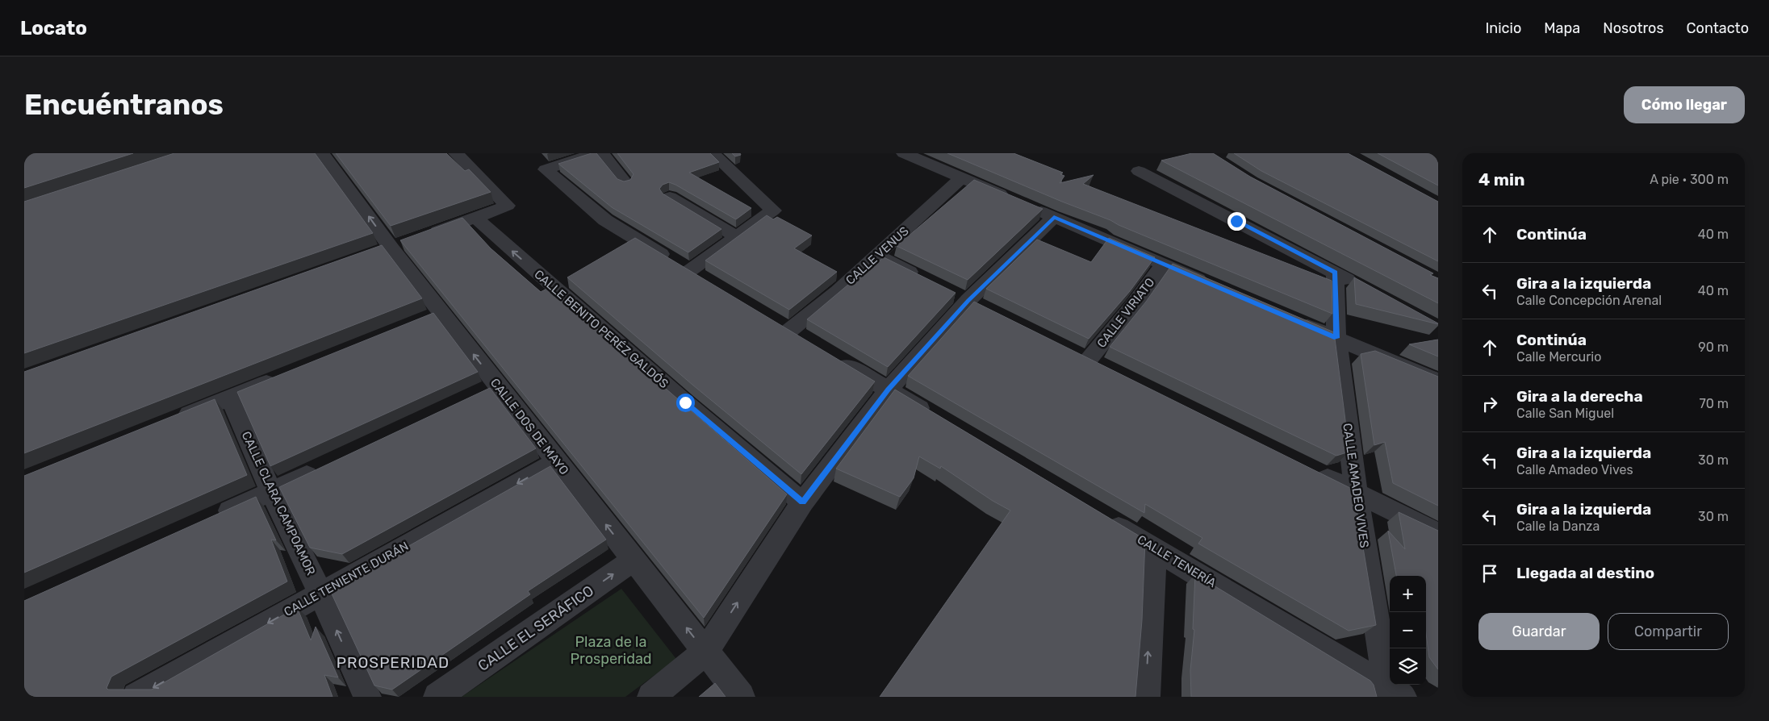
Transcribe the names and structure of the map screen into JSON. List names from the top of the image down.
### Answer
{
  "streets": {
    "street": [
      "CALLE VENUS",
      "CALLE VIRIATO",
      "CALLE BENITO PERÉZ GALDÓS",
      "CALLE DOS DE MAYO",
      "CALLE AMADEO VIVES",
      "CALLE CLARA CAMPOAMOR",
      "CALLE TENERÍA",
      "CALLE TENIENTE DURÁN",
      "CALLE EL SERÁFICO"
    ]
  },
  "crossings": [
    ["CALLE DOS DE MAYO", "CALLE TENIENTE DURÁN"],
    ["CALLE DOS DE MAYO", "CALLE EL SERÁFICO"],
    ["CALLE AMADEO VIVES", "CALLE TENERÍA"],
    ["CALLE CLARA CAMPOAMOR", "CALLE TENIENTE DURÁN"]
  ],
  "one_way": ["CALLE DOS DE MAYO", "CALLE EL SERÁFICO"],
  "districts": ["PROSPERIDAD"],
  "parks": ["Plaza de la Prosperidad"],
  "page": {
    "header": "Locato",
    "nav": [
      "Inicio",
      "Mapa",
      "Nosotros",
      "Contacto"
    ],
    "buttons": [
      "Cómo llegar",
      ["Guardar", "Compartir"]
    ],
    "title": "Encuéntranos",
    "heading": ["4 min", "A pie · 300 m"],
    "list": [
      ["Continúa", "40 m"],
      ["Gira a la izquierda", "Calle Concepción Arenal", "40 m"],
      ["Continúa", "Calle Mercurio", "90 m"],
      ["Gira a la derecha", "Calle San Miguel", "70 m"],
      ["Gira a la izquierda", "Calle Amadeo Vives", "30 m"],
      ["Gira a la izquierda", "Calle la Danza", "30 m"],
      "Llegada al destino"
    ],
    "map_buttons": ["+", "−"]
  }
}
